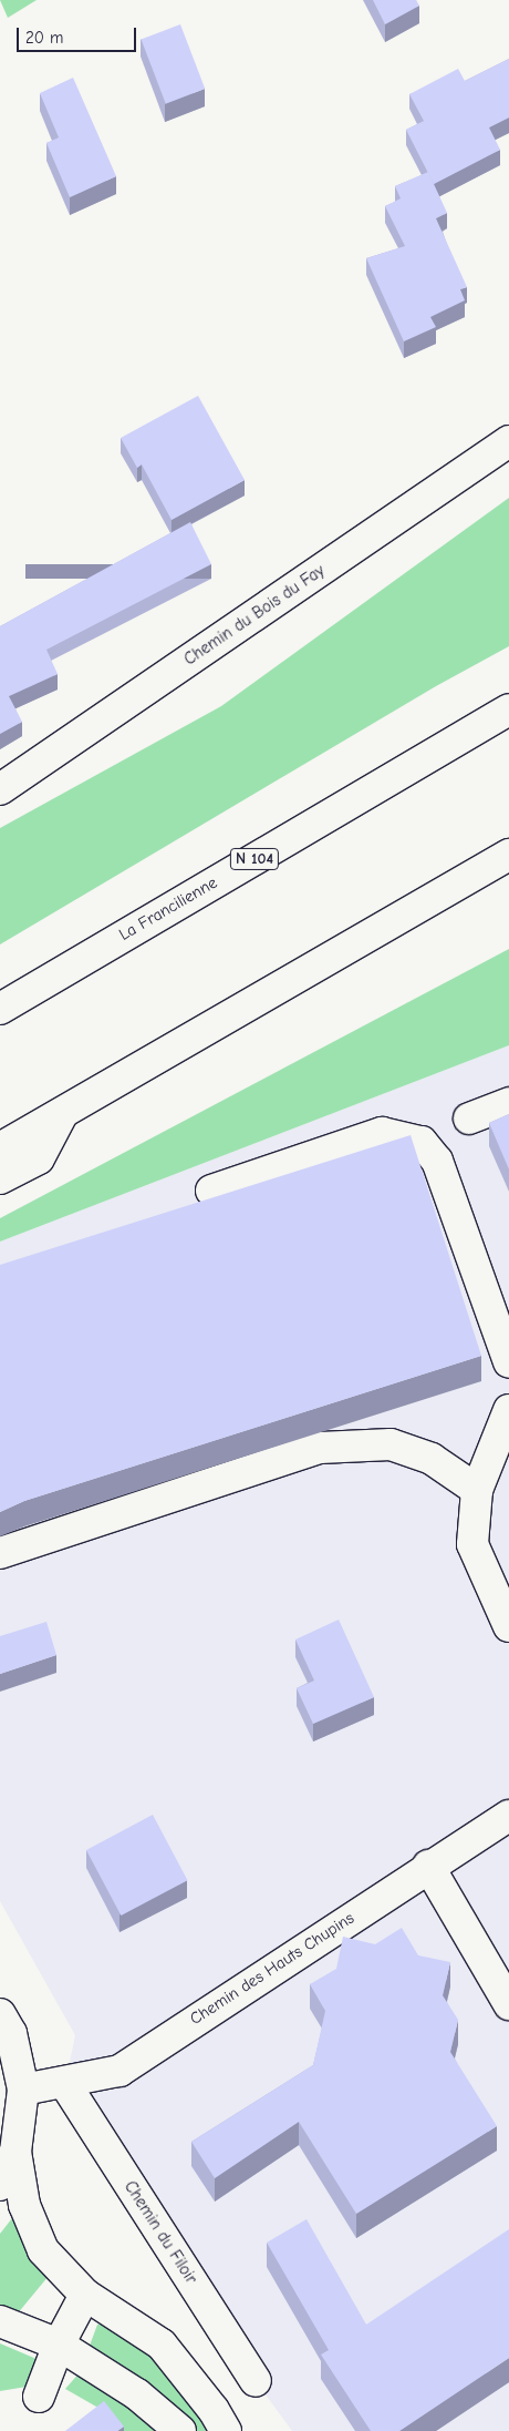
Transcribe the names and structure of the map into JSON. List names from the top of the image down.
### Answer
{
  "streets": {
    "main road": [
      "Chemin du Bois du Fay",
      "N 104",
      "La Francilienne",
      "Chemin des Hauts Chupins",
      "Chemin du Filoir"
    ]
  },
  "crossings": [
    ["Chemin des Hauts Chupins", "Chemin du Filoir"]
  ],
  "scale_bar": "20 m"
}
